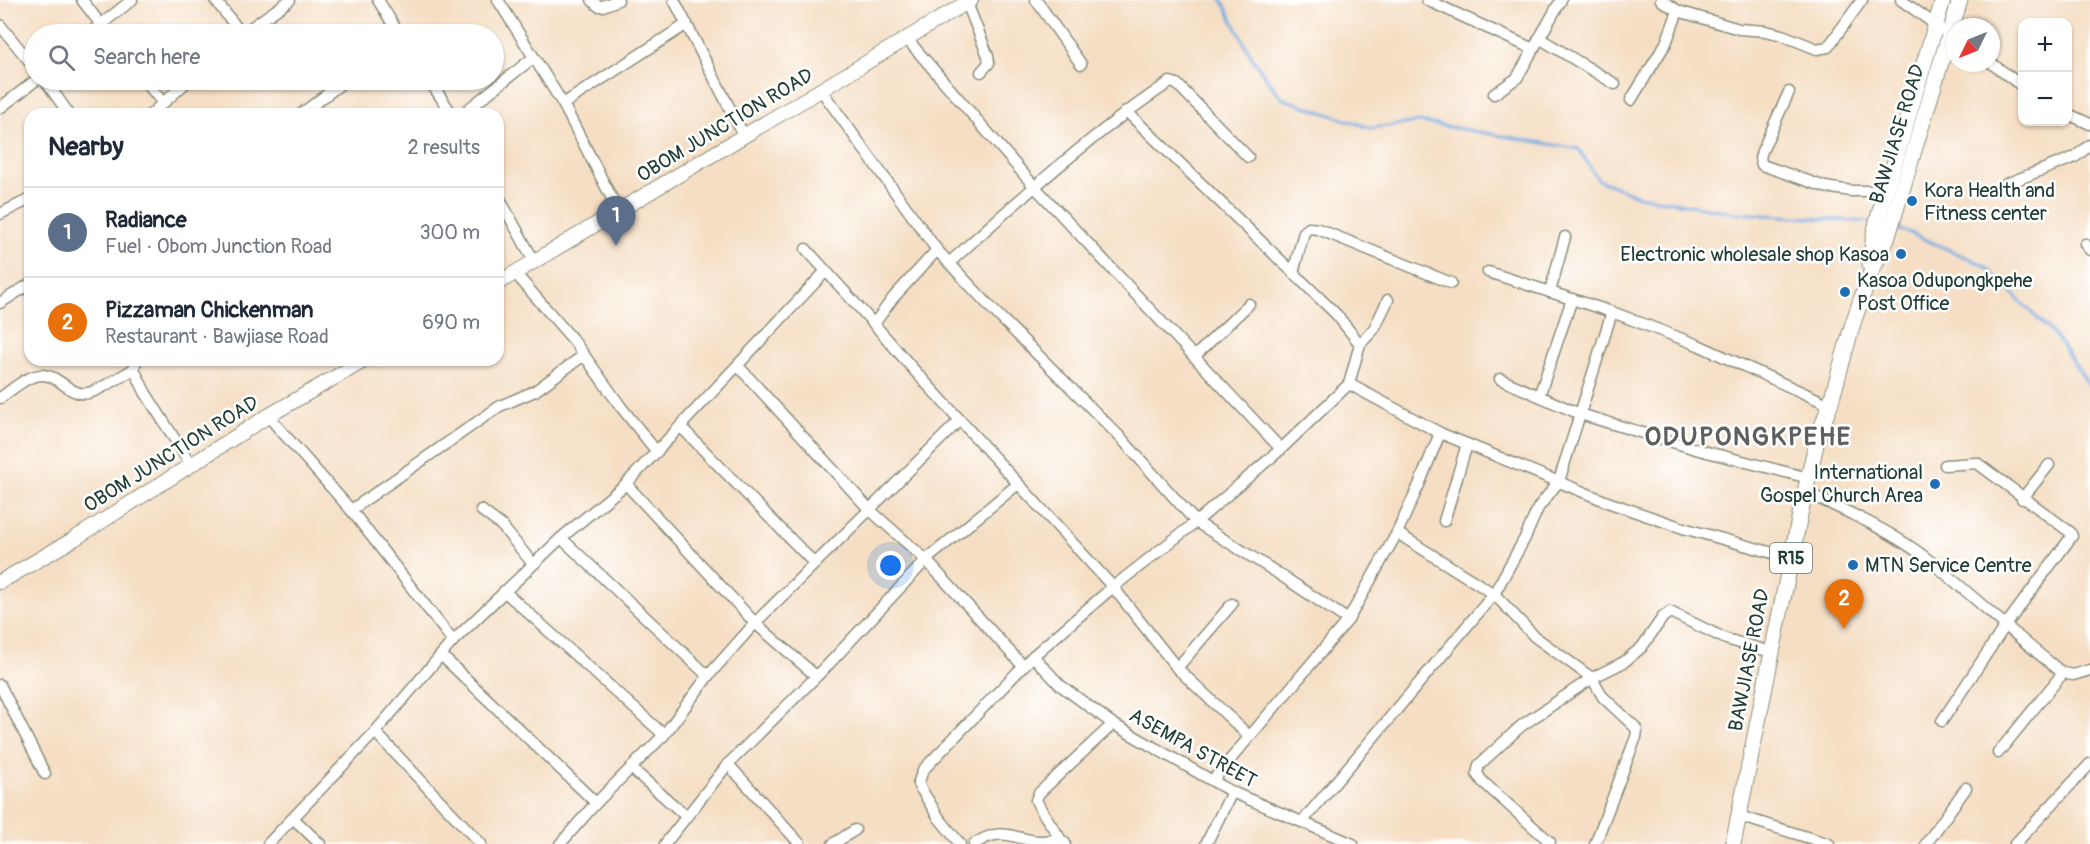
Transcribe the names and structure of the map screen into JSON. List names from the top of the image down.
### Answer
{
  "streets": {
    "main road": ["OBOM JUNCTION ROAD", "BAWJIASE ROAD", "R15"],
    "street": ["ASEMPA STREET"]
  },
  "districts": ["ODUPONGKPEHE"],
  "places": [
    "Kora Health and Fitness center",
    "Electronic wholesale shop Kasoa",
    "Kasoa Odupongkpehe Post Office",
    "International Gospel Church Area",
    "MTN Service Centre"
  ],
  "north": "bottom left",
  "page": {
    "map_buttons": ["+", "−"],
    "search": "Search here",
    "heading": ["Nearby", "2 results"],
    "list": [
      {
        "mark": "1",
        "name": "Radiance",
        "note": "Fuel · Obom Junction Road",
        "value": "300 m"
      },
      {
        "mark": "2",
        "name": "Pizzaman Chickenman",
        "note": "Restaurant · Bawjiase Road",
        "value": "690 m"
      }
    ],
    "pins": ["1", "2"]
  }
}
